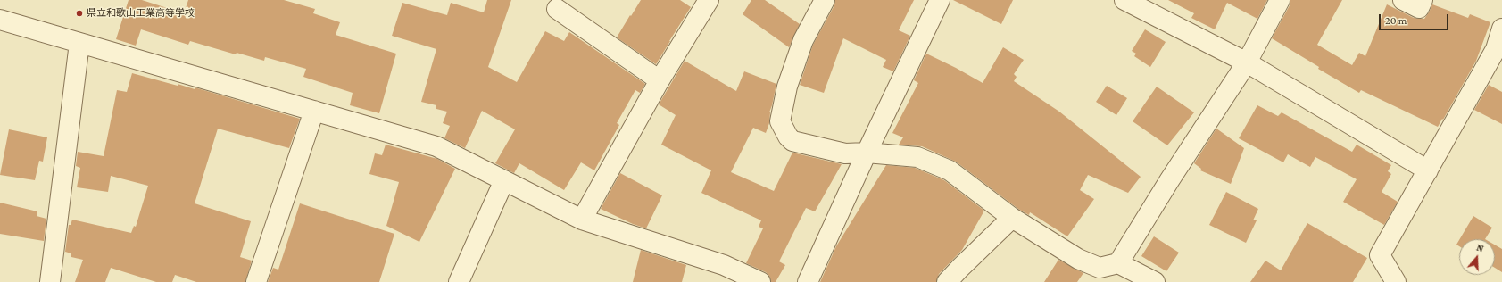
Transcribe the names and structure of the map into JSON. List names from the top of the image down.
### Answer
{
  "places": ["県立和歌山工業高等学校"],
  "scale_bar": "20 m",
  "north": "top"
}
